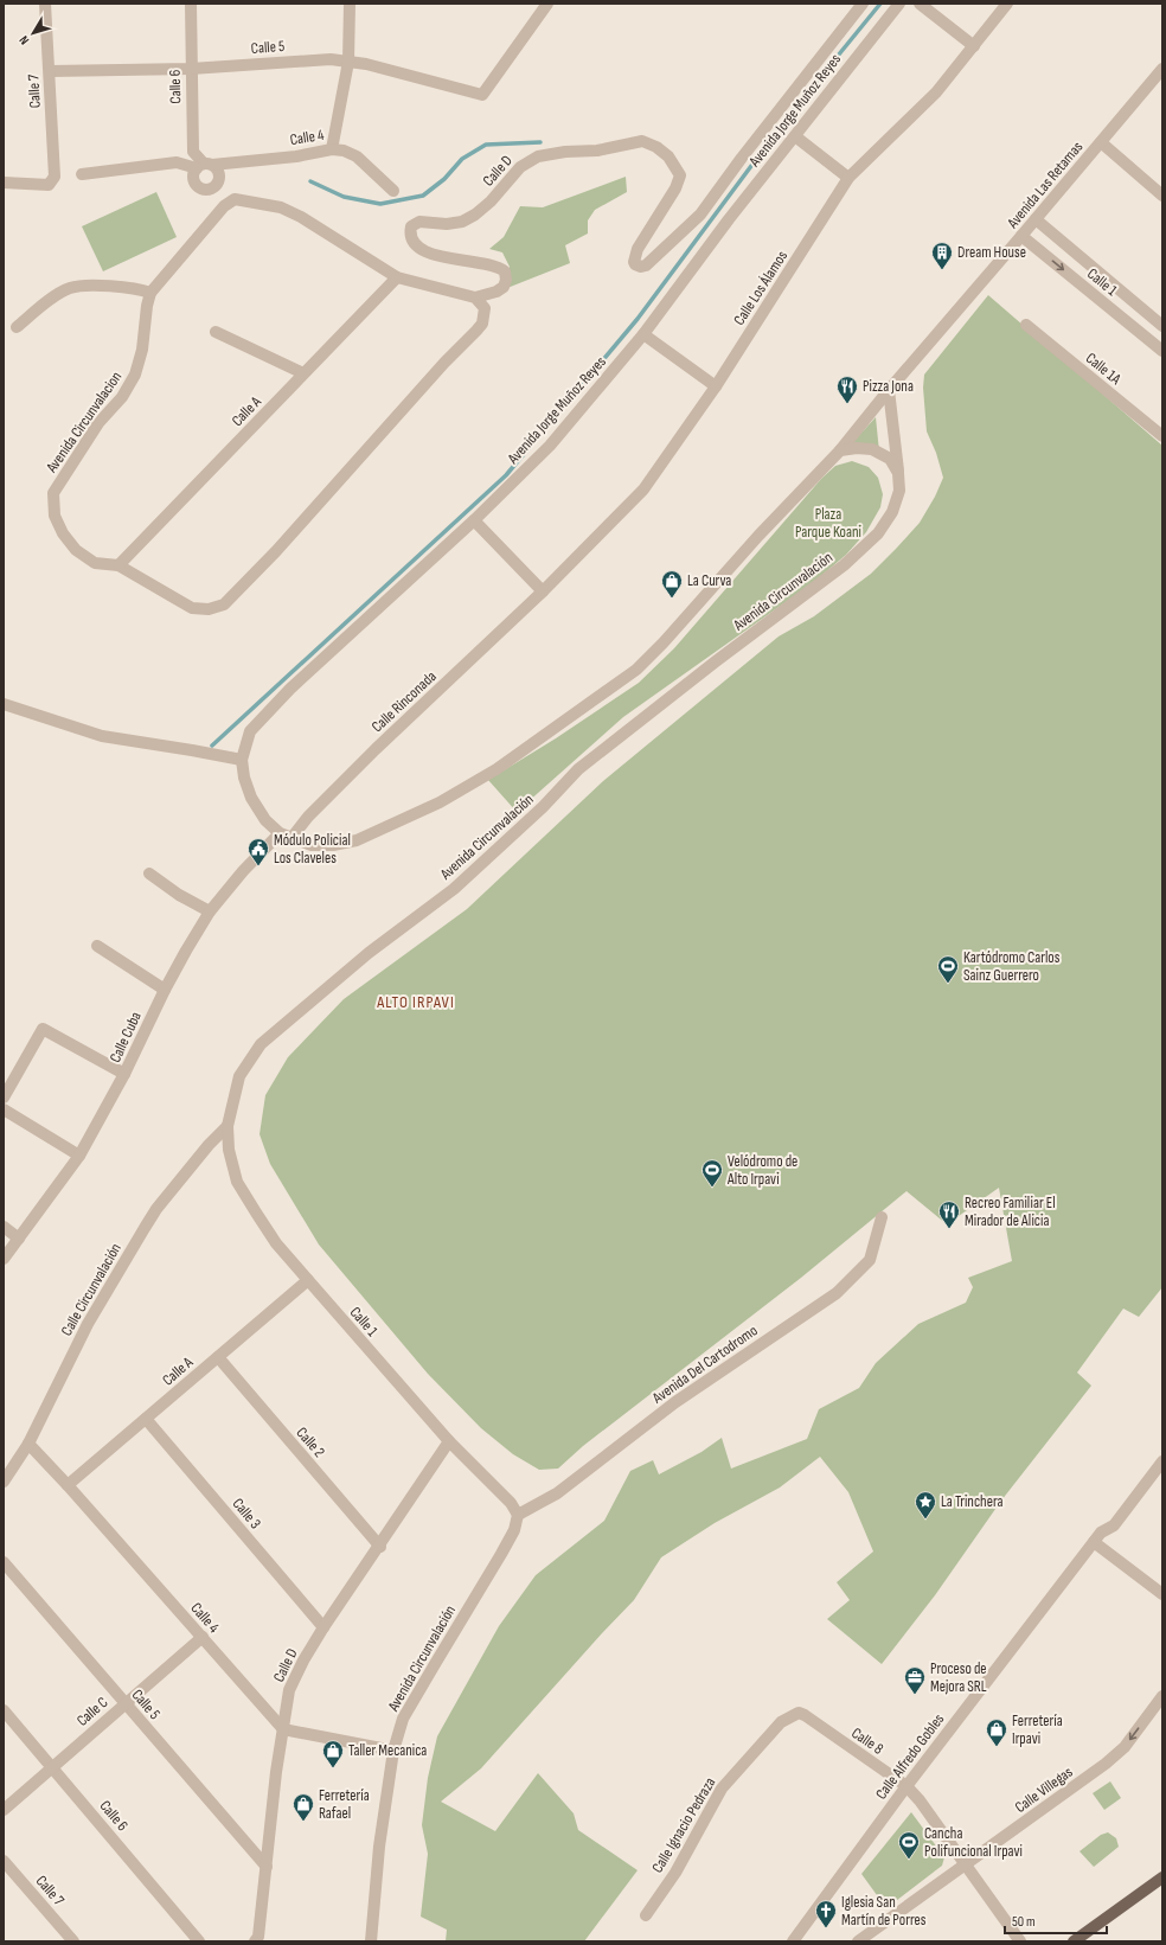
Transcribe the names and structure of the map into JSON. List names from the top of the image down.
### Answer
{
  "streets": {
    "street": [
      "Calle 5",
      "Calle 6",
      "Calle 7",
      "Avenida Jorge Muñoz Reyes",
      "Calle 4",
      "Calle D",
      "Avenida Las Retamas",
      "Calle 1",
      "Calle Los Álamos",
      "Calle 1A",
      "Calle A",
      "Avenida Circunvalacion",
      "Avenida Circunvalación",
      "Calle Rinconada",
      "Calle Cuba",
      "Calle Circunvalación",
      "Avenida Del Cartodromo",
      "Calle 2",
      "Calle 3",
      "Calle C",
      "Calle 8",
      "Calle Alfredo Gobles",
      "Calle Villegas",
      "Calle Ignacio Pedraza"
    ]
  },
  "crossings": [
    ["Calle 5", "Calle 6"],
    ["Calle 5", "Calle 7"],
    ["Calle 5", "Calle D"],
    ["Calle 5", "Calle C"],
    ["Calle 6", "Calle 4"],
    ["Calle 6", "Calle C"],
    ["Avenida Jorge Muñoz Reyes", "Calle D"],
    ["Avenida Jorge Muñoz Reyes", "Calle Rinconada"],
    ["Avenida Jorge Muñoz Reyes", "Calle Cuba"],
    ["Calle 4", "Calle D"],
    ["Calle 4", "Calle A"],
    ["Calle 4", "Calle Circunvalación"],
    ["Calle 4", "Calle C"],
    ["Calle D", "Calle 1"],
    ["Calle D", "Avenida Circunvalacion"],
    ["Calle D", "Calle 2"],
    ["Calle D", "Calle 3"],
    ["Avenida Las Retamas", "Calle 1"],
    ["Avenida Las Retamas", "Avenida Circunvalación"],
    ["Calle 1", "Calle A"],
    ["Calle 1", "Avenida Circunvalación"],
    ["Calle 1", "Calle Circunvalación"],
    ["Calle 1", "Avenida Del Cartodromo"],
    ["Calle Los Álamos", "Calle Rinconada"],
    ["Calle A", "Avenida Circunvalacion"],
    ["Calle A", "Calle 2"],
    ["Calle A", "Calle 3"],
    ["Avenida Circunvalación", "Calle Circunvalación"],
    ["Avenida Circunvalación", "Avenida Del Cartodromo"],
    ["Calle Rinconada", "Calle Cuba"],
    ["Calle 8", "Calle Alfredo Gobles"],
    ["Calle 8", "Calle Villegas"],
    ["Calle 8", "Calle Ignacio Pedraza"]
  ],
  "one_way": ["Calle Villegas"],
  "districts": ["ALTO IRPAVI"],
  "parks": ["Plaza Parque Koani"],
  "places": {
    "building": ["Dream House"],
    "restaurant": ["Pizza Jona", "Recreo Familiar El Mirador de Alicia"],
    "shop": [
      "La Curva",
      "Ferretería Irpavi",
      "Taller Mecanica",
      "Ferretería Rafael"
    ],
    "public building": ["Módulo Policial Los Claveles"],
    "sports": ["Kartódromo Carlos Sainz Guerrero", "Velódromo de Alto Irpavi", "Cancha Polifuncional Irpavi"],
    "place": ["La Trinchera"],
    "office": ["Proceso de Mejora SRL"],
    "church": ["Iglesia San Martín de Porres"]
  },
  "scale_bar": "50 m",
  "north": "bottom left"
}
